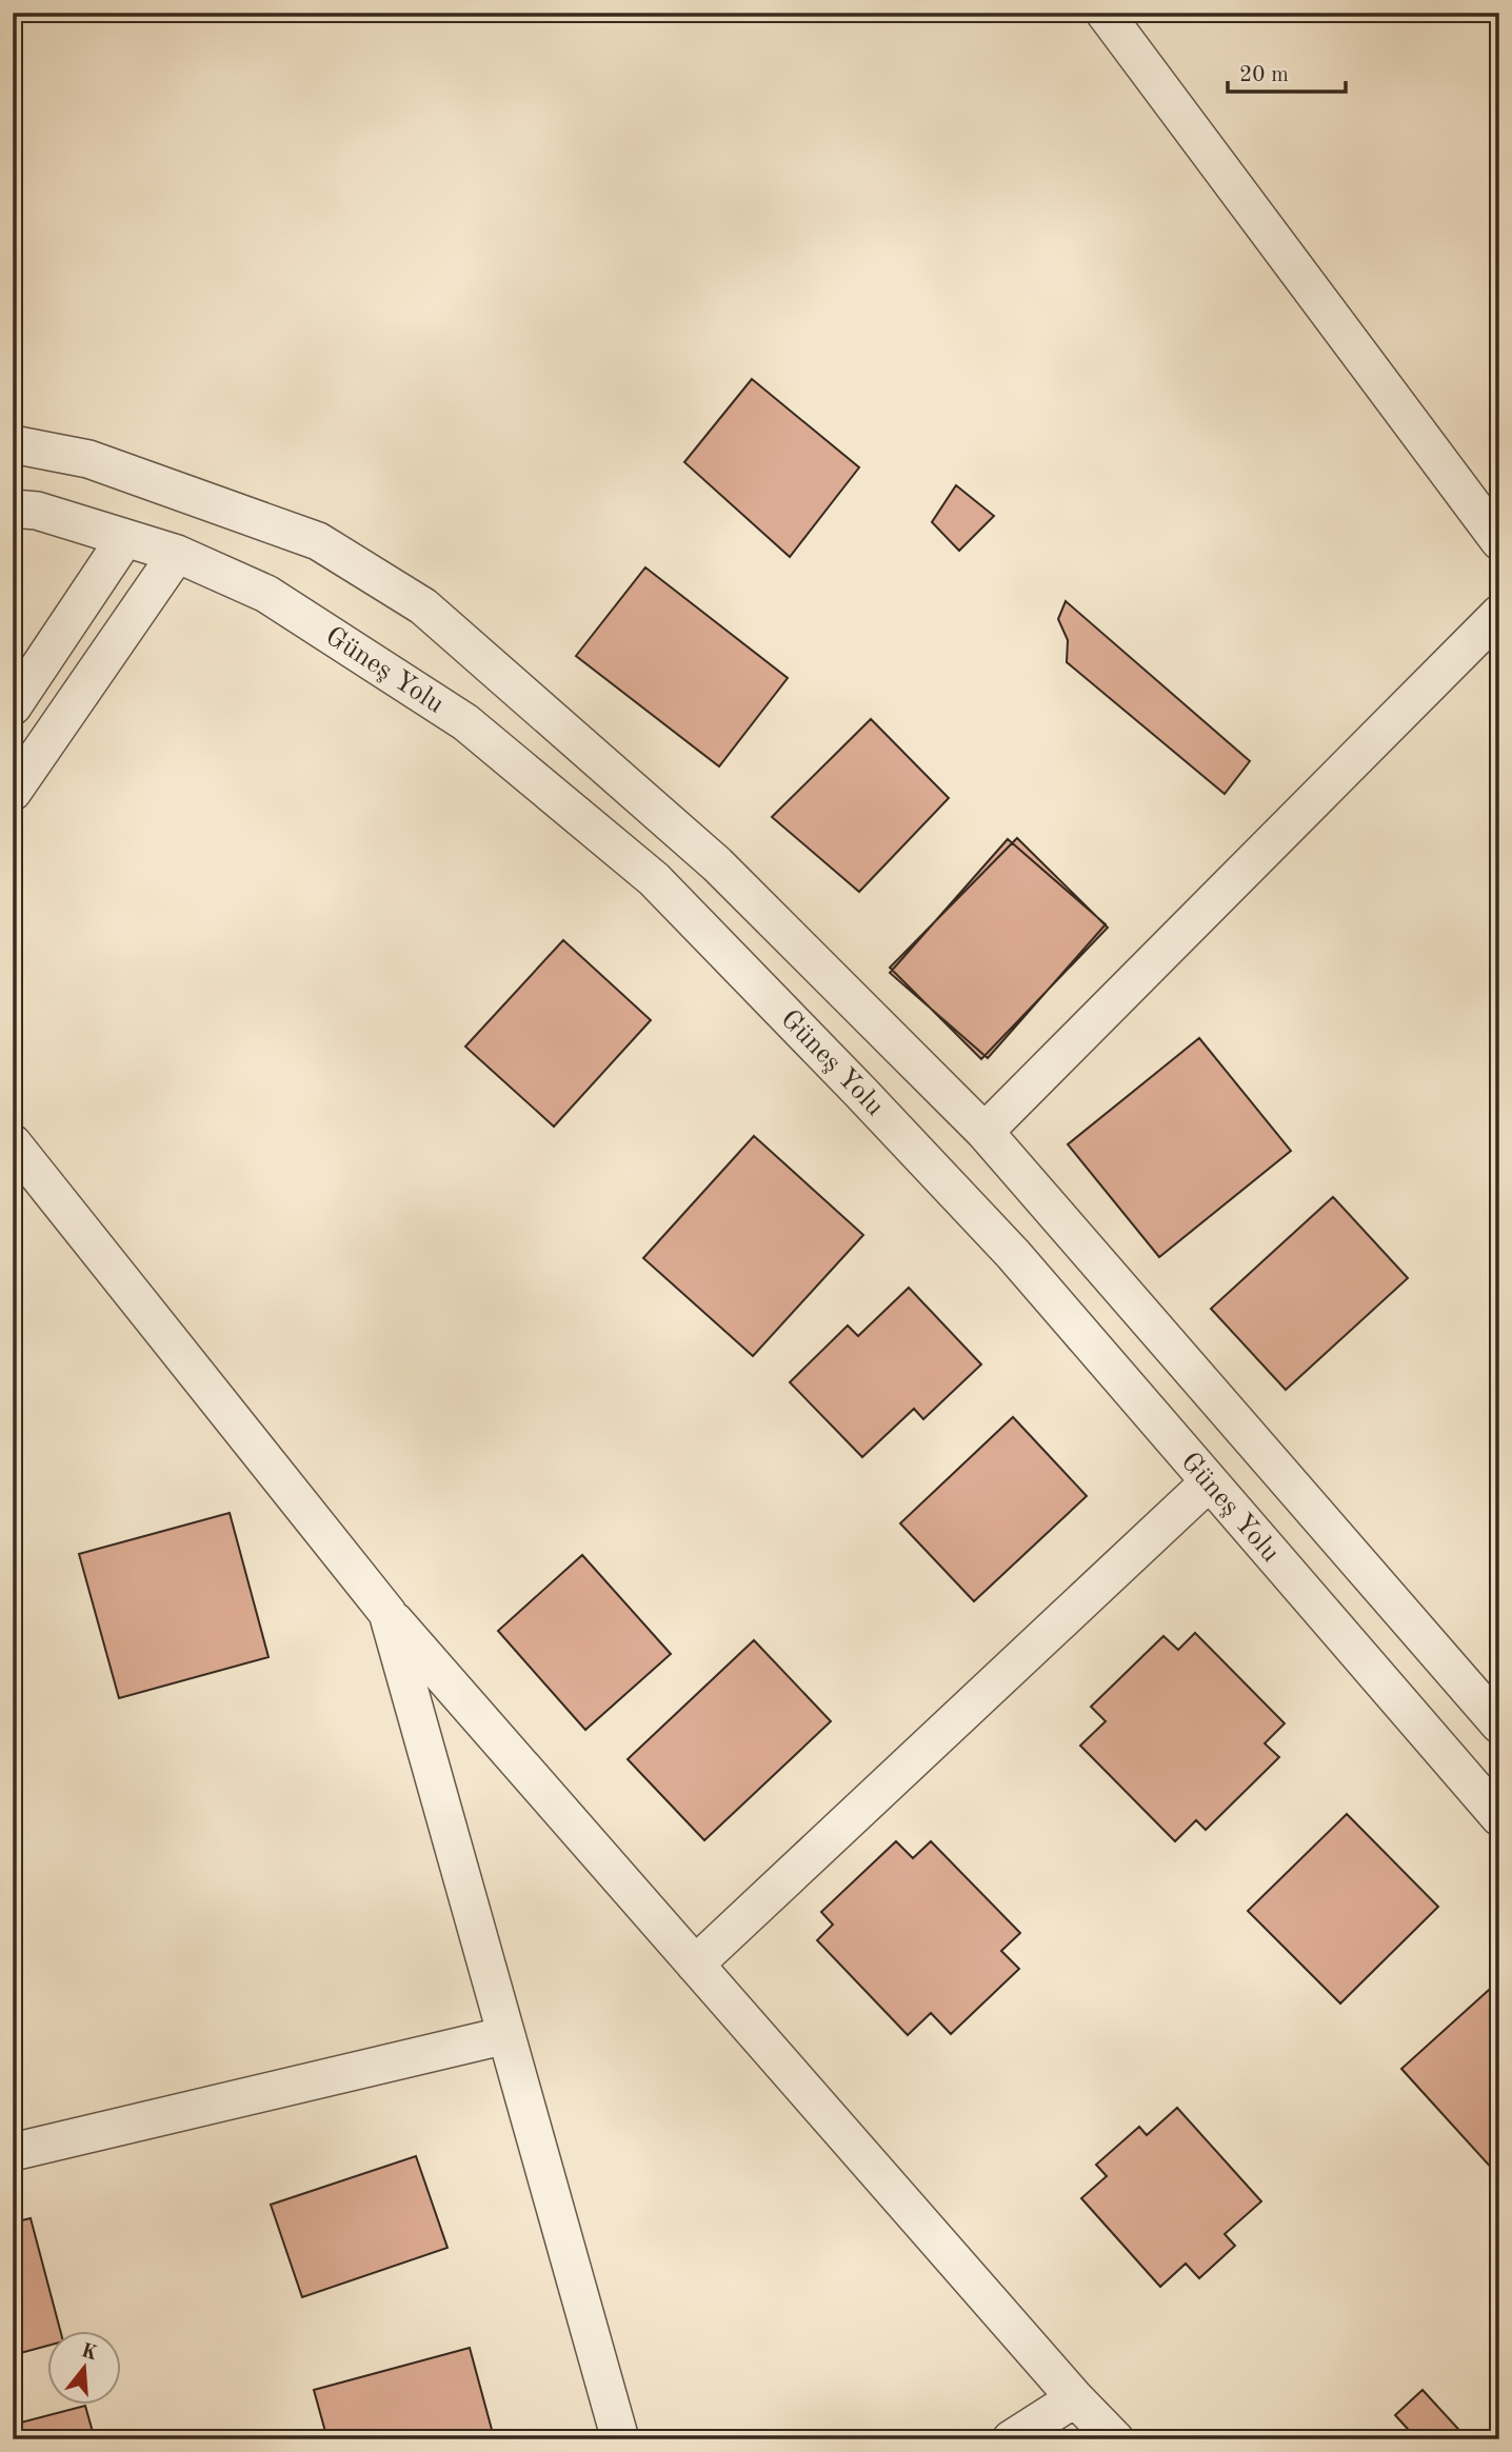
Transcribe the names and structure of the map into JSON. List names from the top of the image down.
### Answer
{
  "streets": {
    "street": ["Güneş Yolu"]
  },
  "scale_bar": "20 m",
  "north": "top"
}
